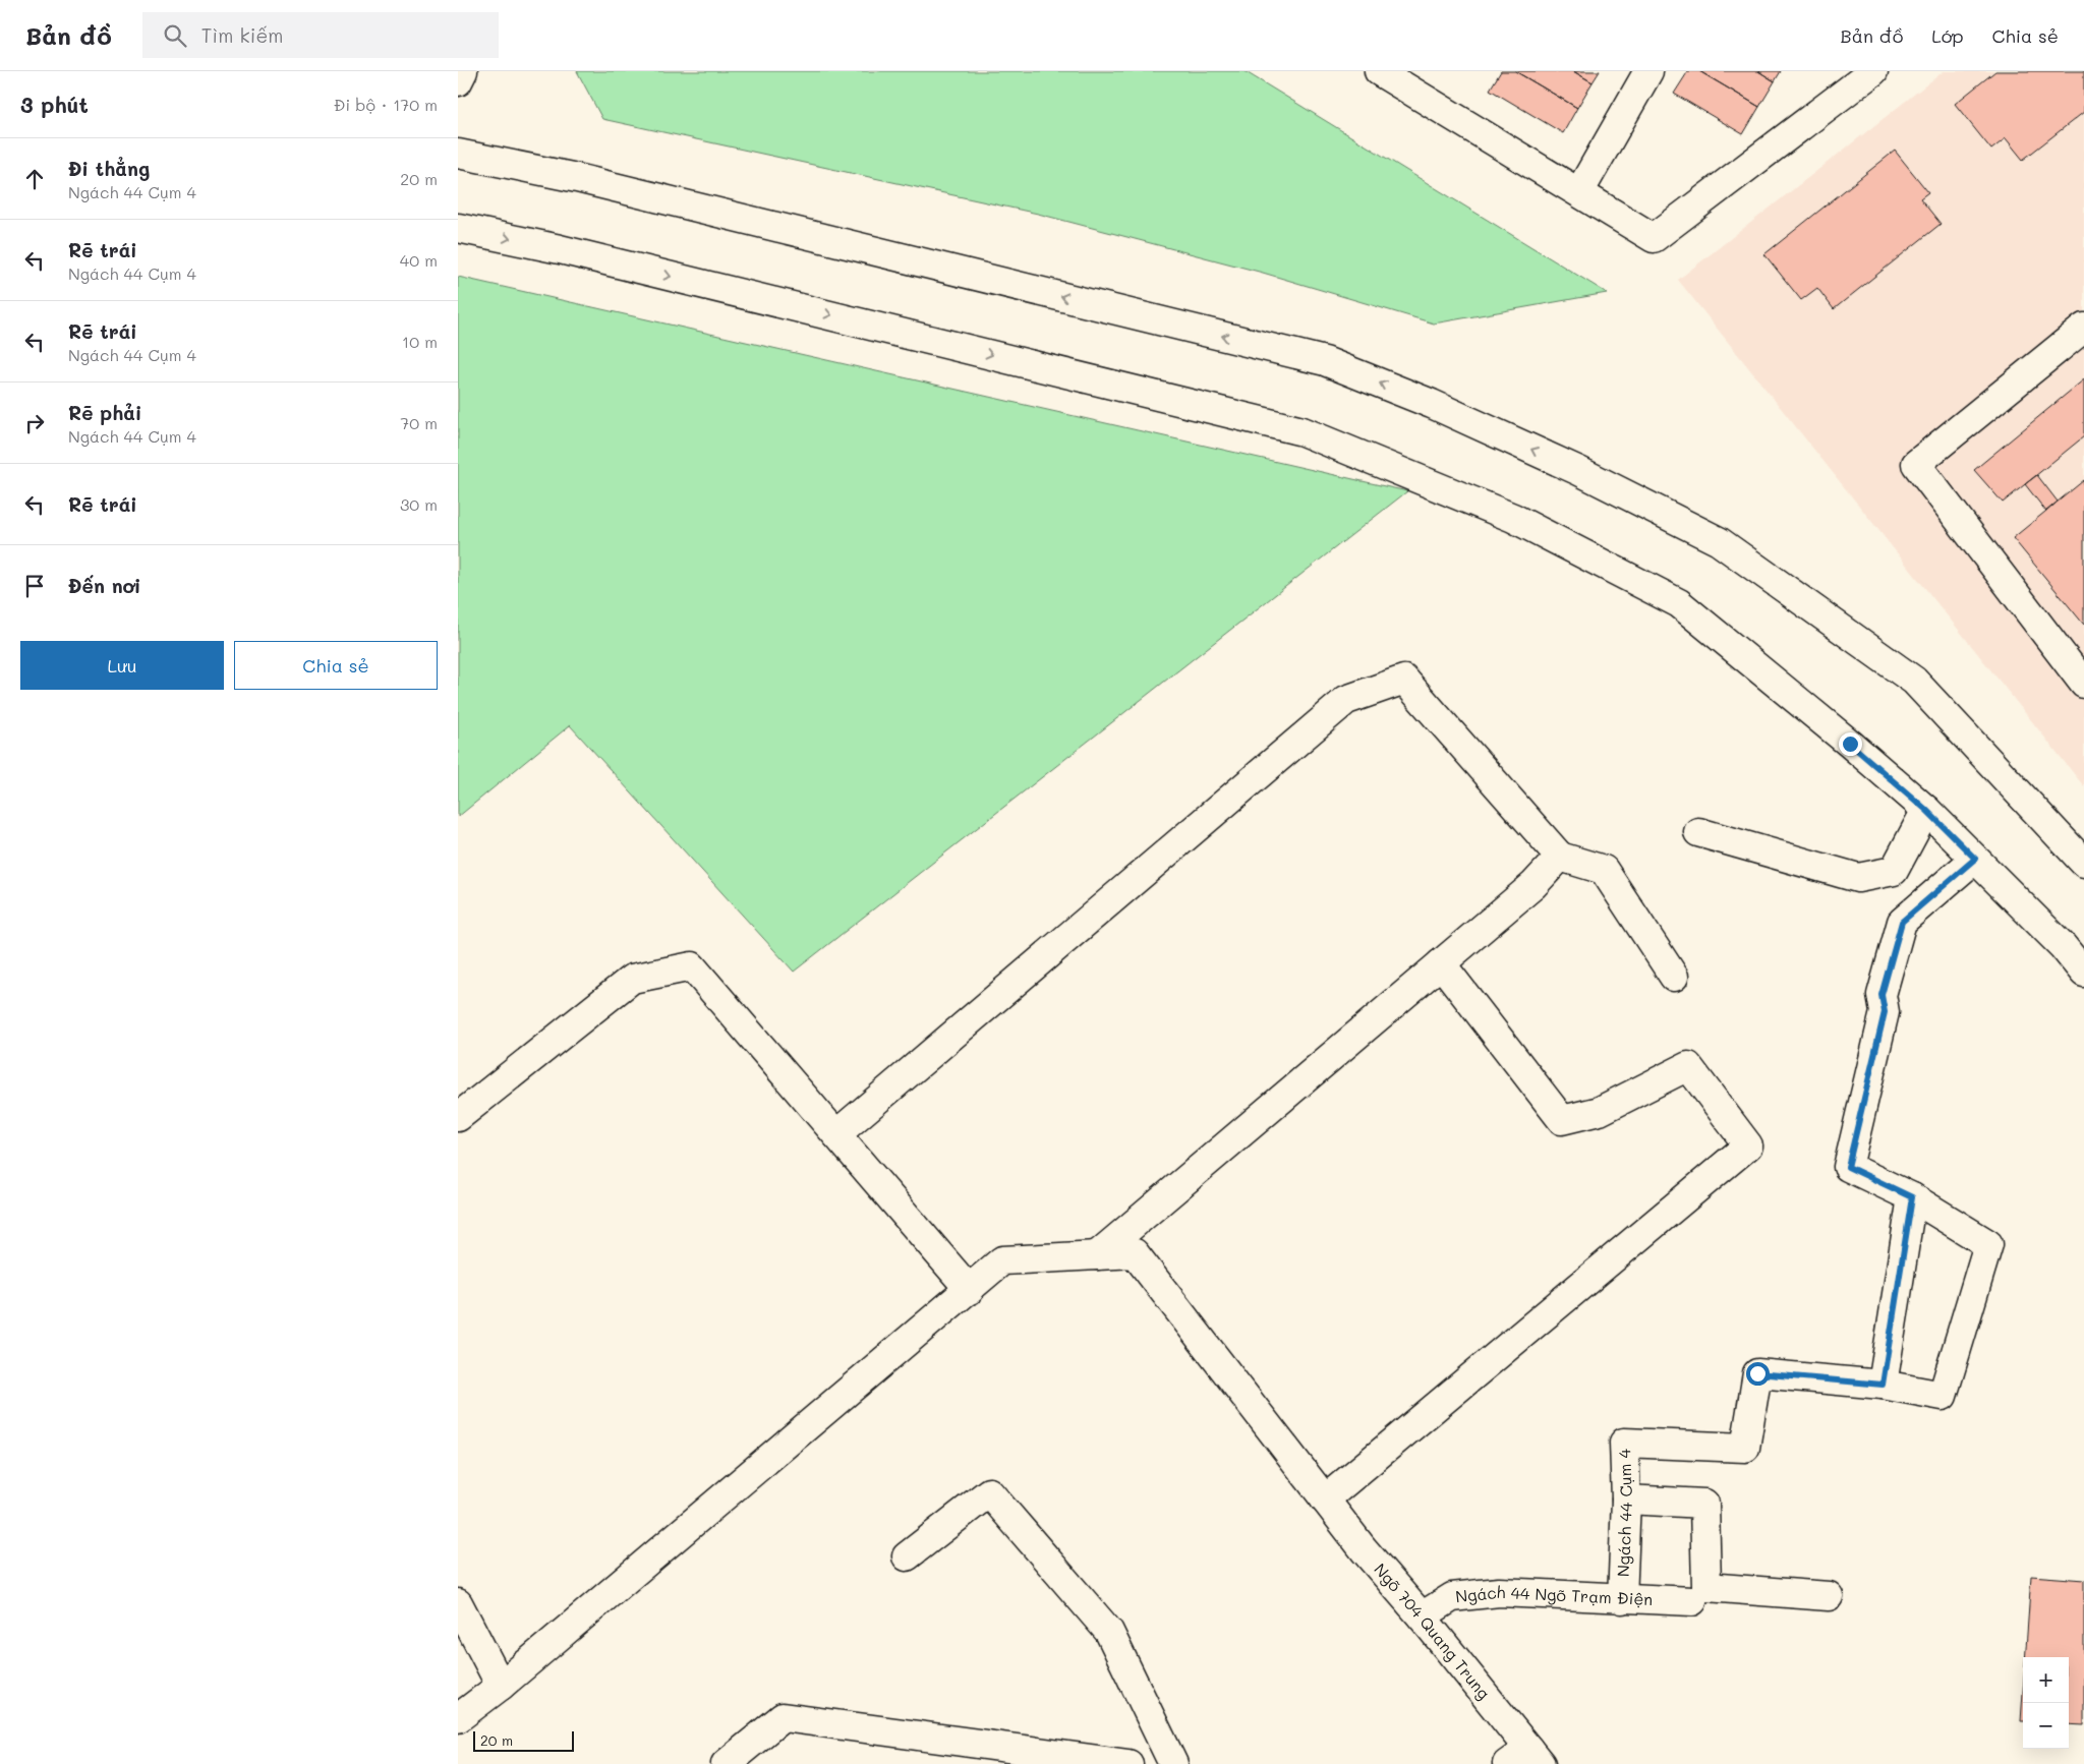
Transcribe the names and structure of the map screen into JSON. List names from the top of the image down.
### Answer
{
  "streets": {
    "street": ["Ngách 44 Cụm 4", "Ngách 44 Ngõ Trạm Điện", "Ngõ 704 Quang Trung"]
  },
  "crossings": [
    ["Ngách 44 Cụm 4", "Ngách 44 Ngõ Trạm Điện"],
    ["Ngách 44 Ngõ Trạm Điện", "Ngõ 704 Quang Trung"]
  ],
  "scale_bar": "20 m",
  "page": {
    "header": "Bản đồ",
    "search": "Tìm kiếm",
    "nav": ["Bản đồ", "Lớp", "Chia sẻ"],
    "heading": ["3 phút", "Đi bộ · 170 m"],
    "list": [
      ["Đi thẳng", "Ngách 44 Cụm 4", "20 m"],
      ["Rẽ trái", "Ngách 44 Cụm 4", "40 m"],
      ["Rẽ trái", "Ngách 44 Cụm 4", "10 m"],
      ["Rẽ phải", "Ngách 44 Cụm 4", "70 m"],
      ["Rẽ trái", "30 m"],
      "Đến nơi"
    ],
    "buttons": ["Lưu", "Chia sẻ"],
    "map_buttons": ["+", "−"],
    "scale": "20 m"
  }
}
